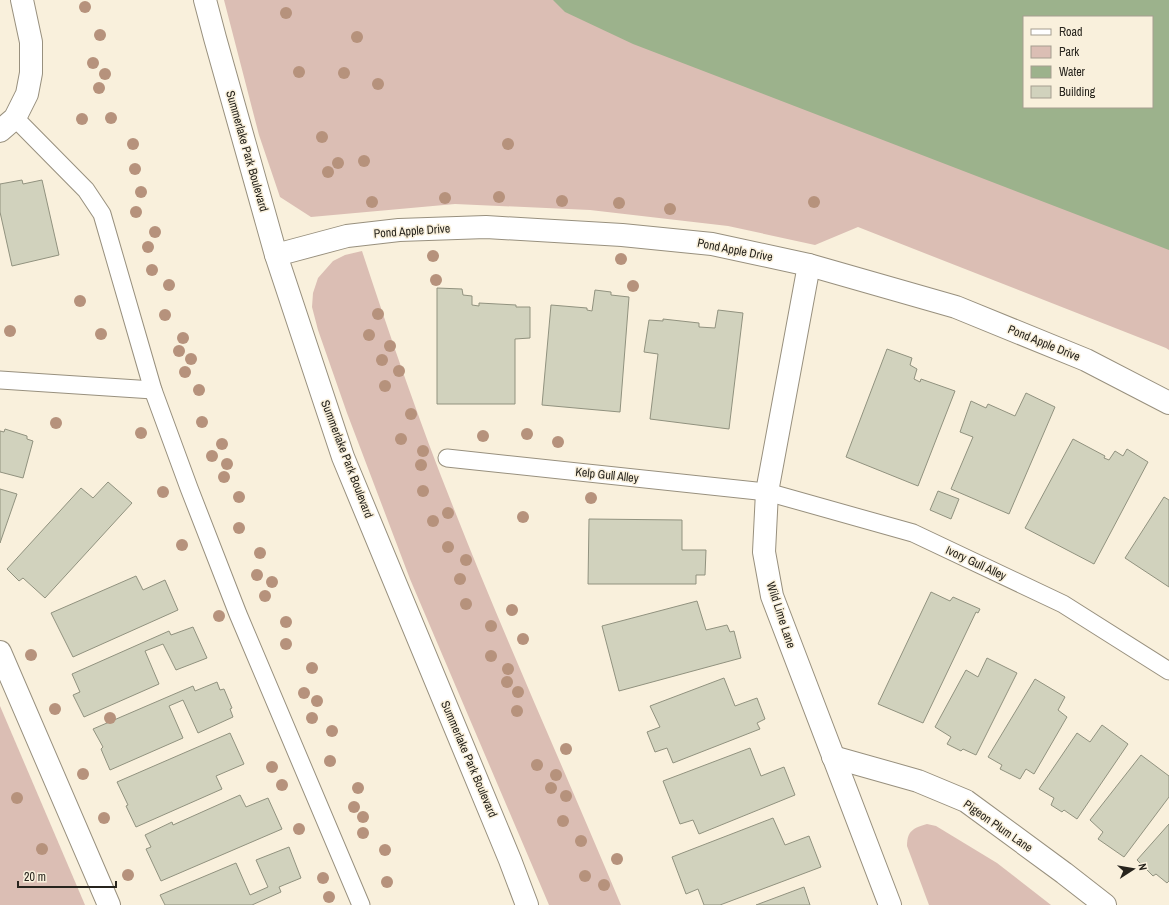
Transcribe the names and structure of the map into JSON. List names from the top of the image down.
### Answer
{
  "streets": {
    "street": [
      "Summerlake Park Boulevard",
      "Pond Apple Drive",
      "Wild Lime Lane",
      "Pigeon Plum Lane"
    ],
    "lane": ["Kelp Gull Alley", "Ivory Gull Alley"]
  },
  "crossings": [
    ["Summerlake Park Boulevard", "Pond Apple Drive"],
    ["Pond Apple Drive", "Wild Lime Lane"],
    ["Kelp Gull Alley", "Ivory Gull Alley"],
    ["Kelp Gull Alley", "Wild Lime Lane"],
    ["Ivory Gull Alley", "Wild Lime Lane"],
    ["Wild Lime Lane", "Pigeon Plum Lane"]
  ],
  "legend": [
    "Road",
    "Park",
    "Water",
    "Building"
  ],
  "scale_bar": "20 m",
  "north": "right"
}
